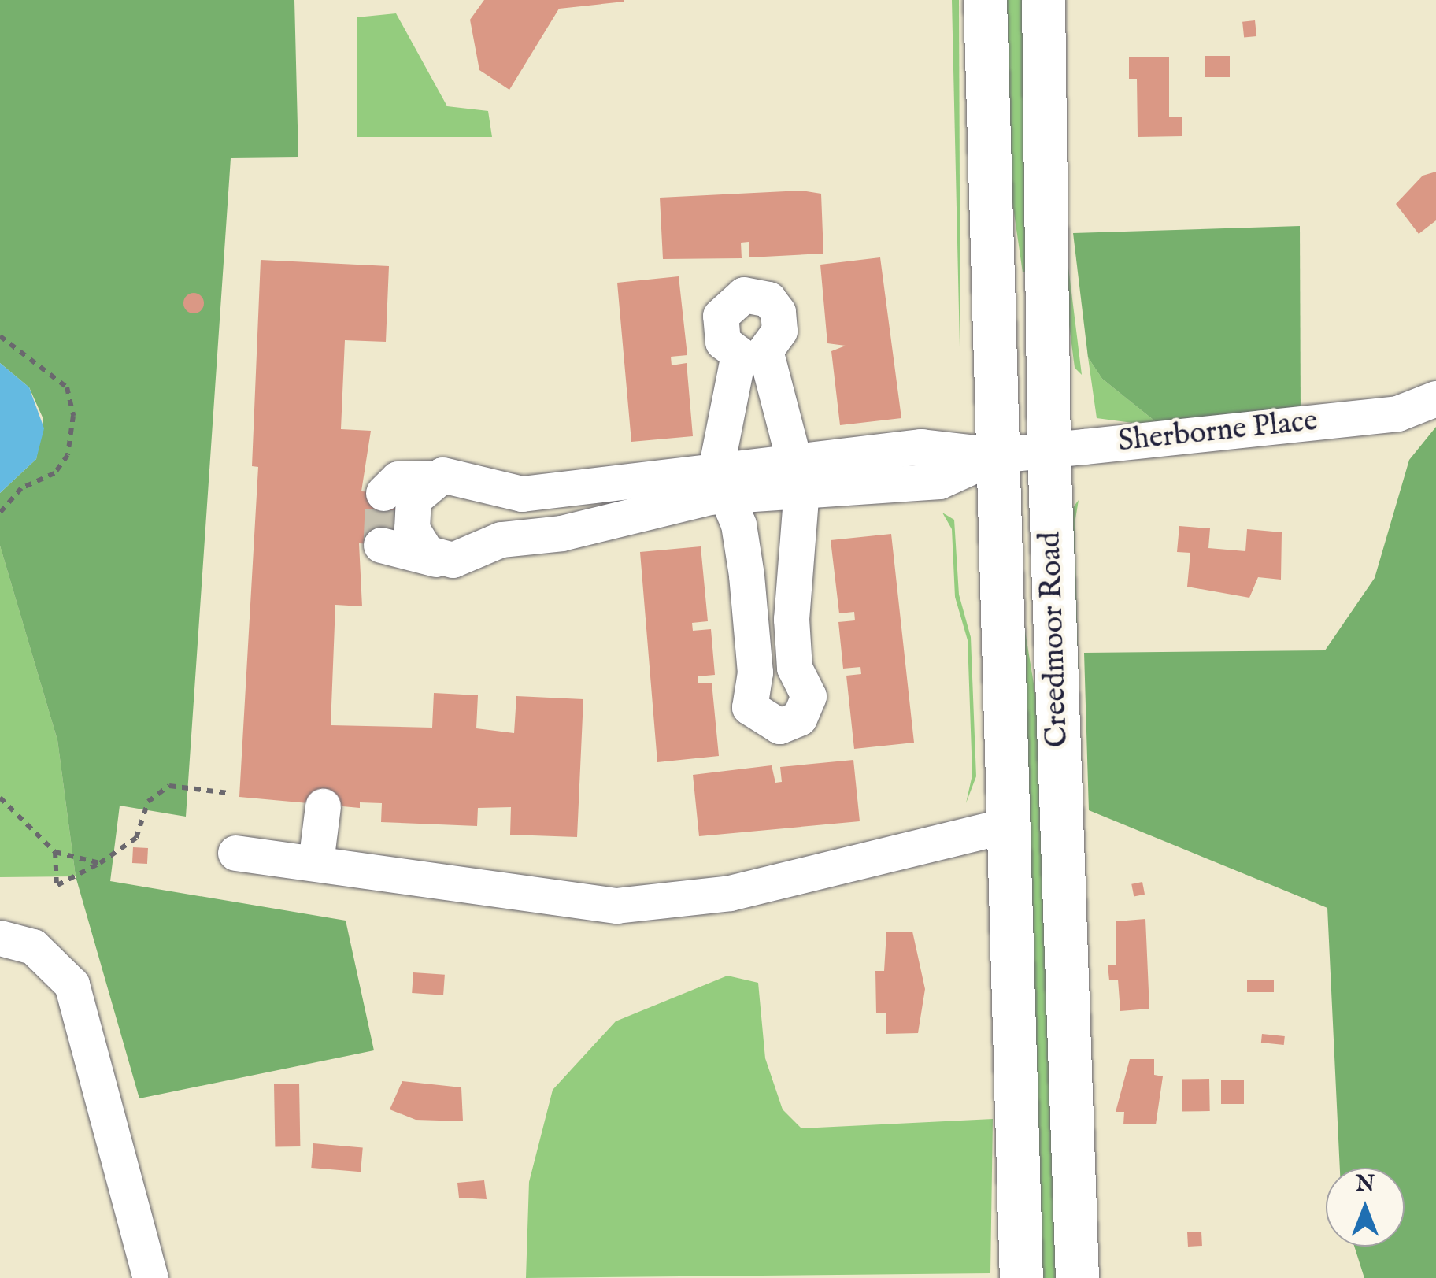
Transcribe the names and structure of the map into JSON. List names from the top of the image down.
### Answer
{
  "streets": {
    "main road": ["Creedmoor Road"],
    "street": ["Sherborne Place"]
  },
  "crossings": [
    ["Sherborne Place", "Creedmoor Road"]
  ],
  "north": "top"
}
